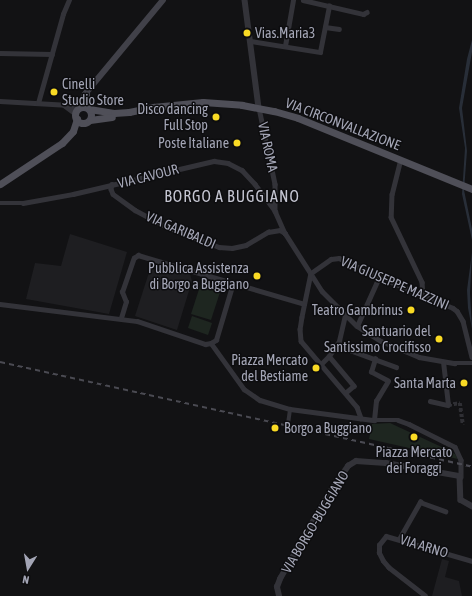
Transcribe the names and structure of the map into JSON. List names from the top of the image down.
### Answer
{
  "streets": {
    "main road": ["VIA CIRCONVALLAZIONE"],
    "street": [
      "VIA ROMA",
      "VIA CAVOUR",
      "VIA GARIBALDI",
      "VIA GIUSEPPE MAZZINI",
      "VIA BORGO-BUGGIANO",
      "VIA ARNO"
    ]
  },
  "crossings": [
    ["VIA CIRCONVALLAZIONE", "VIA ROMA"],
    ["VIA ROMA", "VIA CAVOUR"],
    ["VIA CAVOUR", "VIA GARIBALDI"]
  ],
  "districts": ["BORGO A BUGGIANO"],
  "places": [
    "Vias.Maria3",
    "Cinelli Studio Store",
    "Disco dancing Full Stop",
    "Poste Italiane",
    "Pubblica Assistenza di Borgo a Buggiano",
    "Teatro Gambrinus",
    "Santuario del Santissimo Crocifisso",
    "Piazza Mercato del Bestiame",
    "Santa Marta",
    "Borgo a Buggiano",
    "Piazza Mercato dei Foraggi"
  ],
  "north": "bottom"
}
